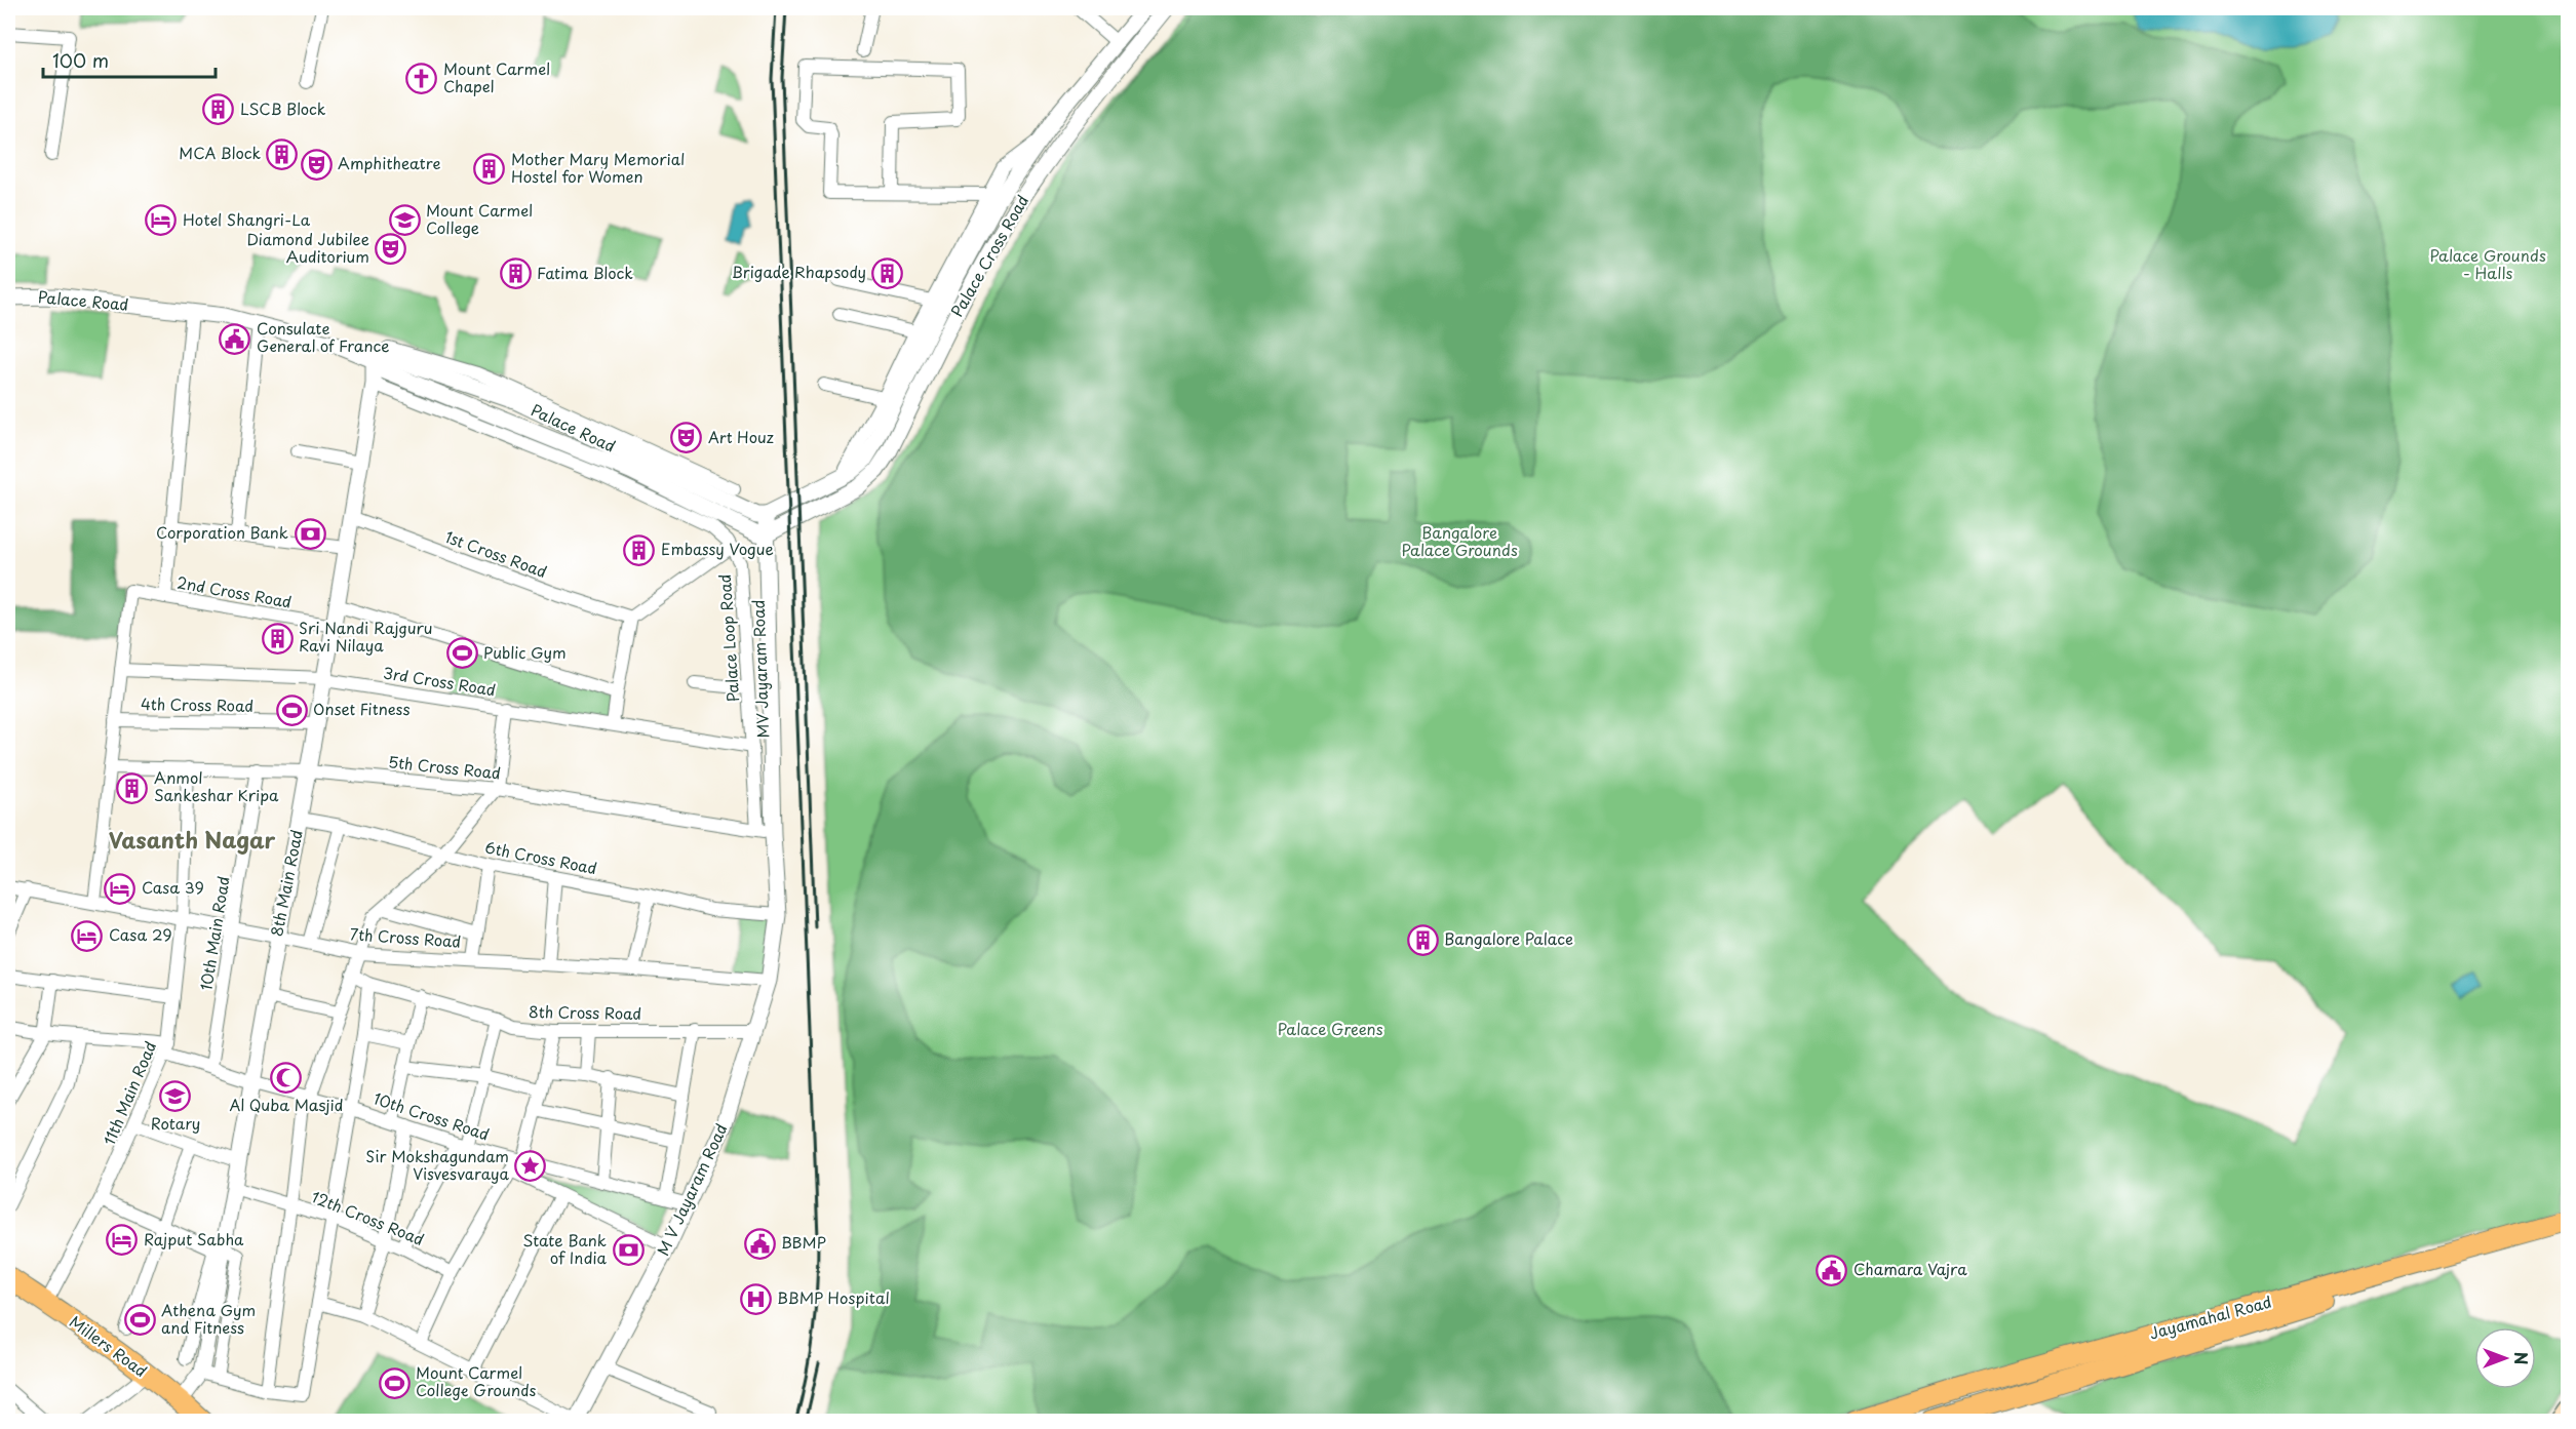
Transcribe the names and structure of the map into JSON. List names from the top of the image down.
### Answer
{
  "streets": {
    "main road": ["Jayamahal Road", "Millers Road"],
    "street": [
      "Palace Cross Road",
      "Palace Road",
      "1st Cross Road",
      "2nd Cross Road",
      "Palace Loop Road",
      "MV Jayaram Road",
      "3rd Cross Road",
      "4th Cross Road",
      "5th Cross Road",
      "6th Cross Road",
      "8th Main Road",
      "10th Main Road",
      "7th Cross Road",
      "8th Cross Road",
      "11th Main Road",
      "10th Cross Road",
      "M V Jayaram Road",
      "12th Cross Road"
    ]
  },
  "crossings": [
    ["Palace Cross Road", "Palace Road"],
    ["Palace Cross Road", "MV Jayaram Road"],
    ["Palace Road", "MV Jayaram Road"],
    ["Palace Road", "8th Main Road"],
    ["1st Cross Road", "8th Main Road"],
    ["2nd Cross Road", "3rd Cross Road"],
    ["2nd Cross Road", "8th Main Road"],
    ["Palace Loop Road", "3rd Cross Road"],
    ["Palace Loop Road", "5th Cross Road"],
    ["Palace Loop Road", "8th Main Road"],
    ["MV Jayaram Road", "5th Cross Road"],
    ["MV Jayaram Road", "M V Jayaram Road"],
    ["3rd Cross Road", "8th Main Road"],
    ["4th Cross Road", "8th Main Road"],
    ["5th Cross Road", "8th Main Road"],
    ["5th Cross Road", "10th Main Road"],
    ["5th Cross Road", "11th Main Road"],
    ["5th Cross Road", "M V Jayaram Road"],
    ["6th Cross Road", "8th Main Road"],
    ["6th Cross Road", "M V Jayaram Road"],
    ["8th Main Road", "7th Cross Road"],
    ["8th Main Road", "10th Cross Road"],
    ["8th Main Road", "12th Cross Road"],
    ["8th Main Road", "Millers Road"],
    ["10th Main Road", "7th Cross Road"],
    ["10th Main Road", "10th Cross Road"],
    ["7th Cross Road", "11th Main Road"],
    ["7th Cross Road", "M V Jayaram Road"],
    ["8th Cross Road", "M V Jayaram Road"],
    ["11th Main Road", "10th Cross Road"],
    ["11th Main Road", "Millers Road"],
    ["10th Cross Road", "M V Jayaram Road"]
  ],
  "districts": ["Vasanth Nagar"],
  "parks": ["Palace Grounds - Halls", "Bangalore Palace Grounds", "Palace Greens"],
  "places": {
    "church": ["Mount Carmel Chapel"],
    "building": [
      "LSCB Block",
      "MCA Block",
      "Mother Mary Memorial Hostel for Women",
      "Brigade Rhapsody",
      "Fatima Block",
      "Embassy Vogue",
      "Sri Nandi Rajguru Ravi Nilaya",
      "Anmol Sankeshar Kripa",
      "Bangalore Palace"
    ],
    "theatre": ["Amphitheatre", "Diamond Jubilee Auditorium", "Art Houz"],
    "hotel": [
      "Hotel Shangri-La",
      "Casa 39",
      "Casa 29",
      "Rajput Sabha"
    ],
    "school or university": ["Mount Carmel College", "Rotary"],
    "public building": ["Consulate General of France", "BBMP", "Chamara Vajra"],
    "bank": ["Corporation Bank", "State Bank of India"],
    "sports": [
      "Public Gym",
      "Onset Fitness",
      "Athena Gym and Fitness",
      "Mount Carmel College Grounds"
    ],
    "mosque": ["Al Quba Masjid"],
    "place": ["Sir Mokshagundam Visvesvaraya"],
    "hospital": ["BBMP Hospital"]
  },
  "scale_bar": "100 m",
  "north": "right"
}
